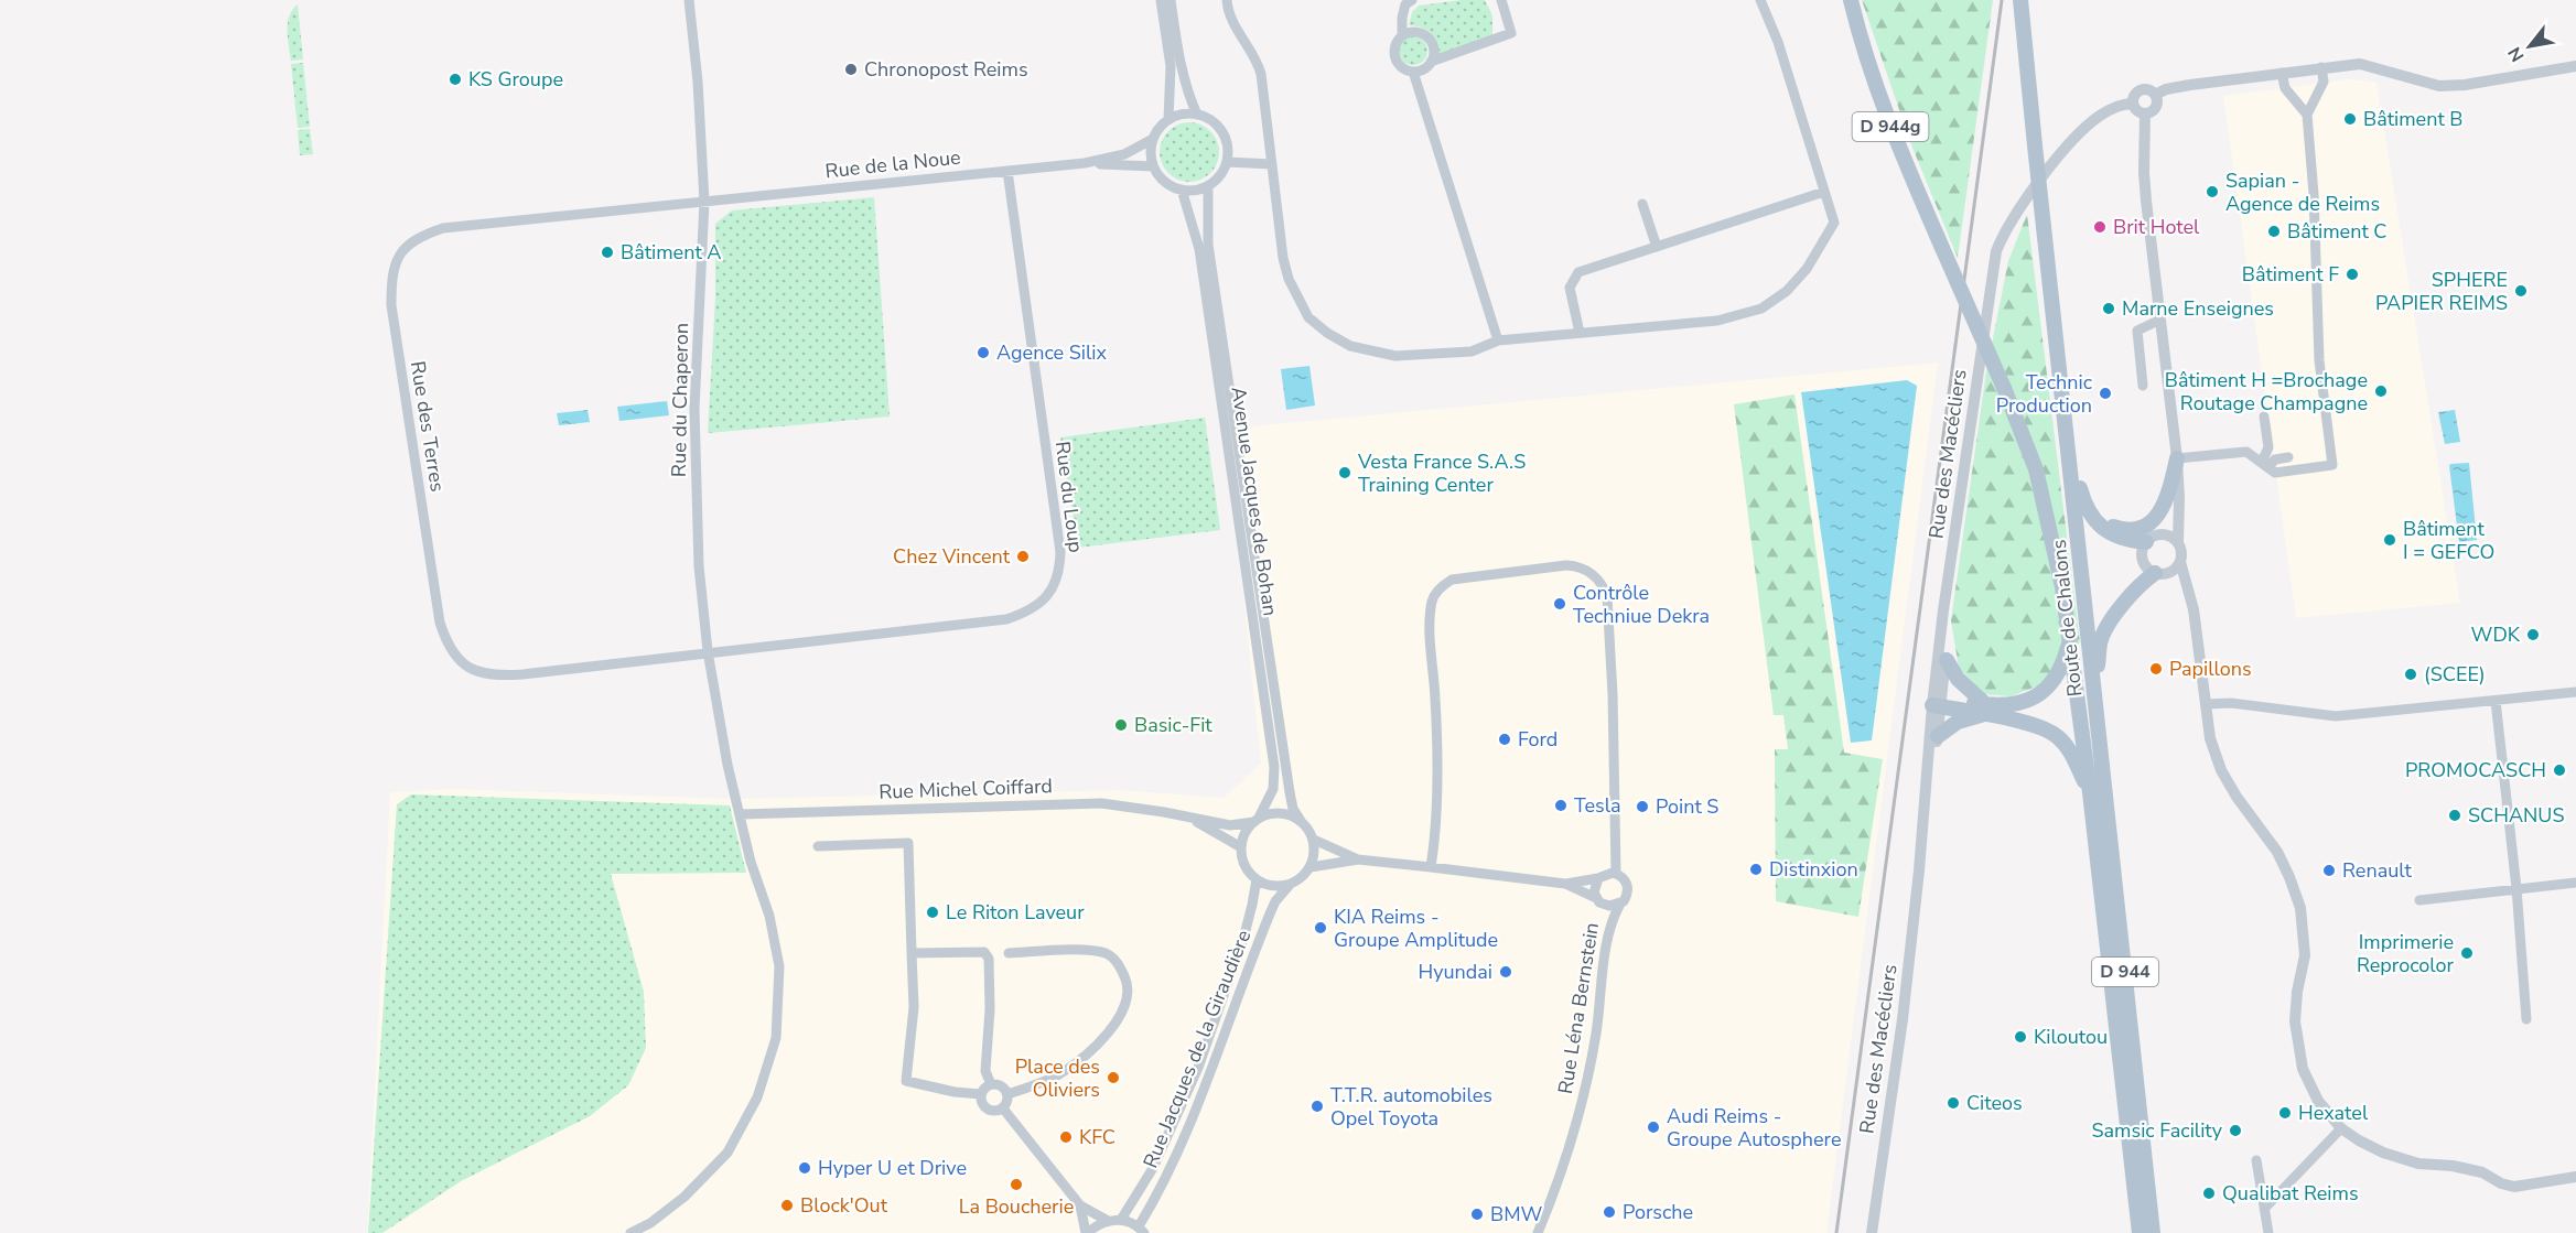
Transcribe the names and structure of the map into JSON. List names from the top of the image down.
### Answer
{
  "streets": {
    "main road": ["D 944g", "Route de Chalons", "D 944"],
    "street": [
      "Rue de la Noue",
      "Rue du Chaperon",
      "Rue des Terres",
      "Rue des Macécliers",
      "Rue du Loup",
      "Avenue Jacques de Bohan",
      "Rue Michel Coiffard",
      "Rue Léna Bernstein",
      "Rue Jacques de la Giraudière"
    ]
  },
  "crossings": [
    ["Rue de la Noue", "Rue du Chaperon"],
    ["Rue de la Noue", "Rue des Terres"],
    ["Rue de la Noue", "Rue du Loup"],
    ["Rue du Chaperon", "Rue des Terres"],
    ["Rue du Chaperon", "Rue du Loup"],
    ["Rue du Chaperon", "Rue Michel Coiffard"],
    ["Rue des Terres", "Rue du Loup"],
    ["Avenue Jacques de Bohan", "Rue Michel Coiffard"],
    ["Avenue Jacques de Bohan", "Rue Jacques de la Giraudière"],
    ["Rue Michel Coiffard", "Rue Jacques de la Giraudière"]
  ],
  "places": [
    "Chronopost Reims",
    "KS Groupe",
    "Bâtiment B",
    "Sapian - Agence de Reims",
    "Brit Hotel",
    "Bâtiment C",
    "Bâtiment A",
    "Bâtiment F",
    "SPHERE PAPIER REIMS",
    "Marne Enseignes",
    "Agence Silix",
    "Bâtiment H =Brochage Routage Champagne",
    "Technic Production",
    "Vesta France S.A.S Training Center",
    "Bâtiment I = GEFCO",
    "Chez Vincent",
    "Contrôle Techniue Dekra",
    "WDK",
    "Papillons",
    "(SCEE)",
    "Basic-Fit",
    "Ford",
    "PROMOCASCH",
    "Tesla",
    "Point S",
    "SCHANUS",
    "Distinxion",
    "Renault",
    "Le Riton Laveur",
    "KIA Reims - Groupe Amplitude",
    "Imprimerie Reprocolor",
    "Hyundai",
    "Kiloutou",
    "Place des Oliviers",
    "Citeos",
    "T.T.R. automobiles Opel Toyota",
    "Hexatel",
    "Audi Reims - Groupe Autosphere",
    "Samsic Facility",
    "KFC",
    "Hyper U et Drive",
    "La Boucherie",
    "Qualibat Reims",
    "Block'Out",
    "Porsche",
    "BMW"
  ],
  "north": "bottom left"
}
